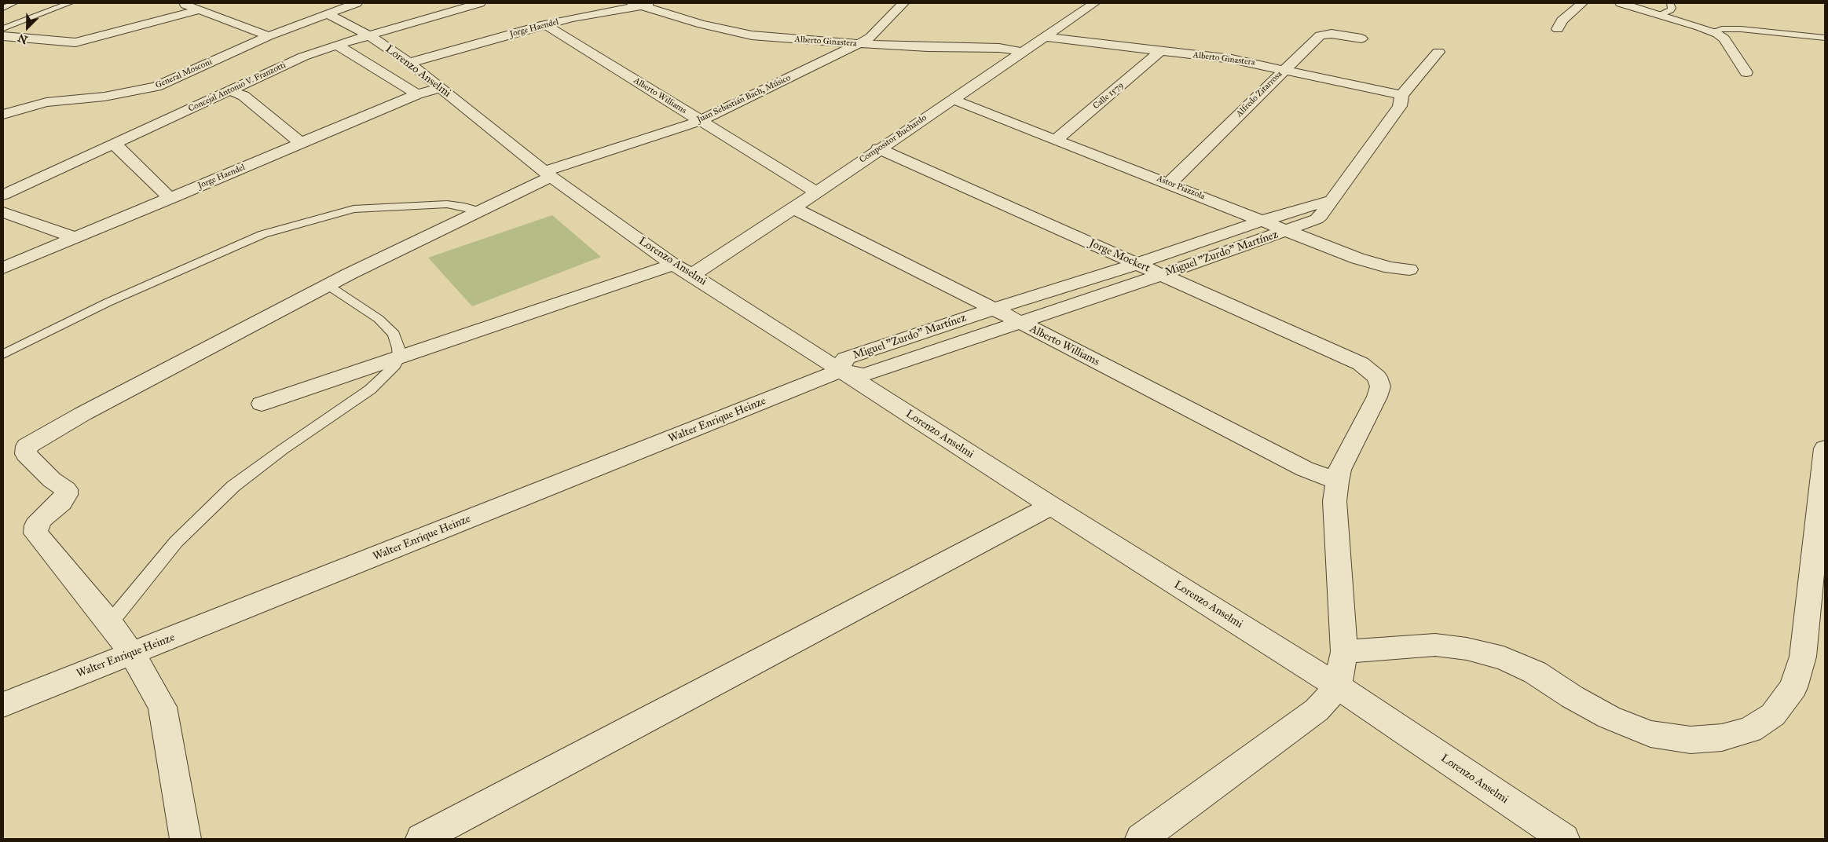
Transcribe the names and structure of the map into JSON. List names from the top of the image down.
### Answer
{
  "streets": {
    "street": [
      "Jorge Haendel",
      "Alberto Ginastera",
      "Lorenzo Anselmi",
      "General Mosconi",
      "Concejal Antonio V. Franzotti",
      "Alfredo Zitarrosa",
      "Alberto Williams",
      "Calle 1579",
      "Juan Sebastián Bach, Músico",
      "Compositor Buchardo",
      "Astor Piazzola",
      "Miguel \"Zurdo\" Martínez",
      "Jorge Mockert",
      "Walter Enrique Heinze"
    ]
  },
  "crossings": [
    ["Jorge Haendel", "Alberto Ginastera"],
    ["Jorge Haendel", "Lorenzo Anselmi"],
    ["Jorge Haendel", "Alberto Williams"],
    ["Alberto Ginastera", "Alfredo Zitarrosa"],
    ["Alberto Ginastera", "Calle 1579"],
    ["Alberto Ginastera", "Juan Sebastián Bach, Músico"],
    ["Alberto Ginastera", "Compositor Buchardo"],
    ["Alberto Ginastera", "Miguel \"Zurdo\" Martínez"],
    ["Lorenzo Anselmi", "General Mosconi"],
    ["Lorenzo Anselmi", "Concejal Antonio V. Franzotti"],
    ["Lorenzo Anselmi", "Juan Sebastián Bach, Músico"],
    ["Lorenzo Anselmi", "Compositor Buchardo"],
    ["Lorenzo Anselmi", "Miguel \"Zurdo\" Martínez"],
    ["Lorenzo Anselmi", "Jorge Mockert"],
    ["Lorenzo Anselmi", "Walter Enrique Heinze"],
    ["Alfredo Zitarrosa", "Astor Piazzola"],
    ["Alberto Williams", "Juan Sebastián Bach, Músico"],
    ["Alberto Williams", "Compositor Buchardo"],
    ["Alberto Williams", "Miguel \"Zurdo\" Martínez"],
    ["Alberto Williams", "Jorge Mockert"],
    ["Calle 1579", "Astor Piazzola"],
    ["Compositor Buchardo", "Astor Piazzola"],
    ["Compositor Buchardo", "Jorge Mockert"],
    ["Astor Piazzola", "Miguel \"Zurdo\" Martínez"],
    ["Miguel \"Zurdo\" Martínez", "Jorge Mockert"],
    ["Miguel \"Zurdo\" Martínez", "Walter Enrique Heinze"]
  ],
  "north": "bottom left"
}
